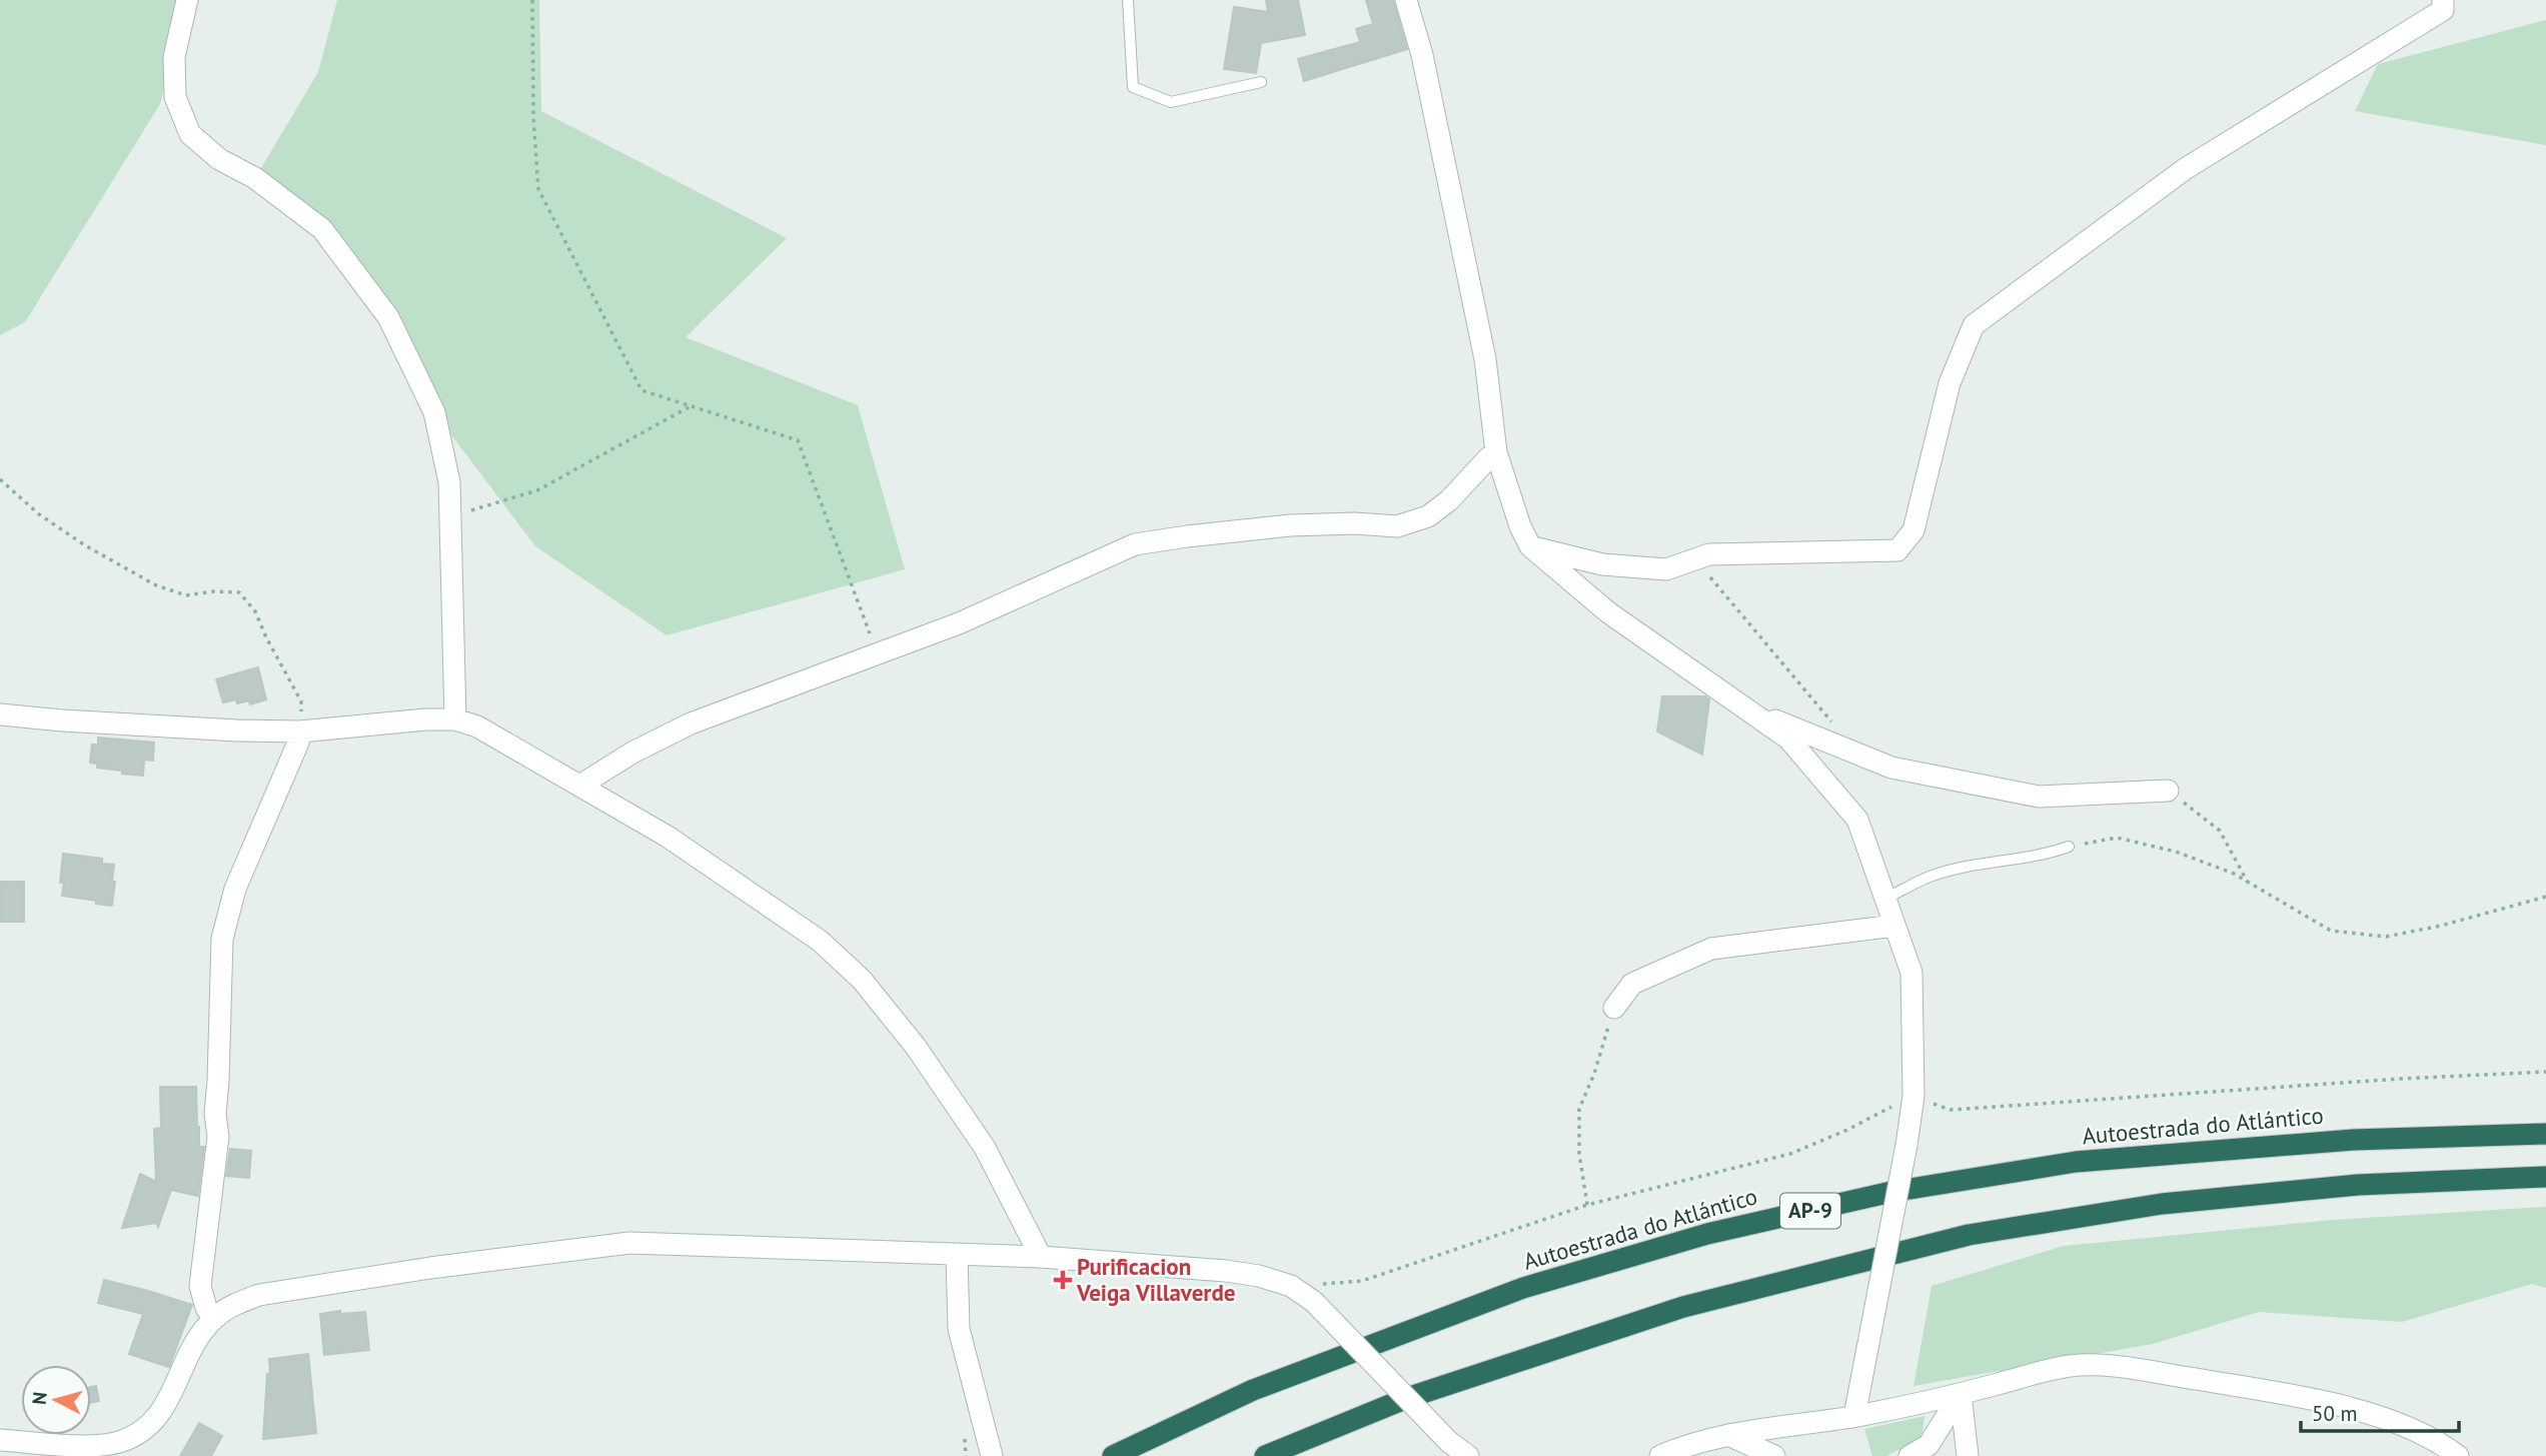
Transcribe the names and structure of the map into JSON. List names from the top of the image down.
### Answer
{
  "streets": {
    "highway": ["Autoestrada do Atlántico", "AP-9"]
  },
  "places": {
    "health": ["Purificacion Veiga Villaverde"]
  },
  "scale_bar": "50 m",
  "north": "left"
}
